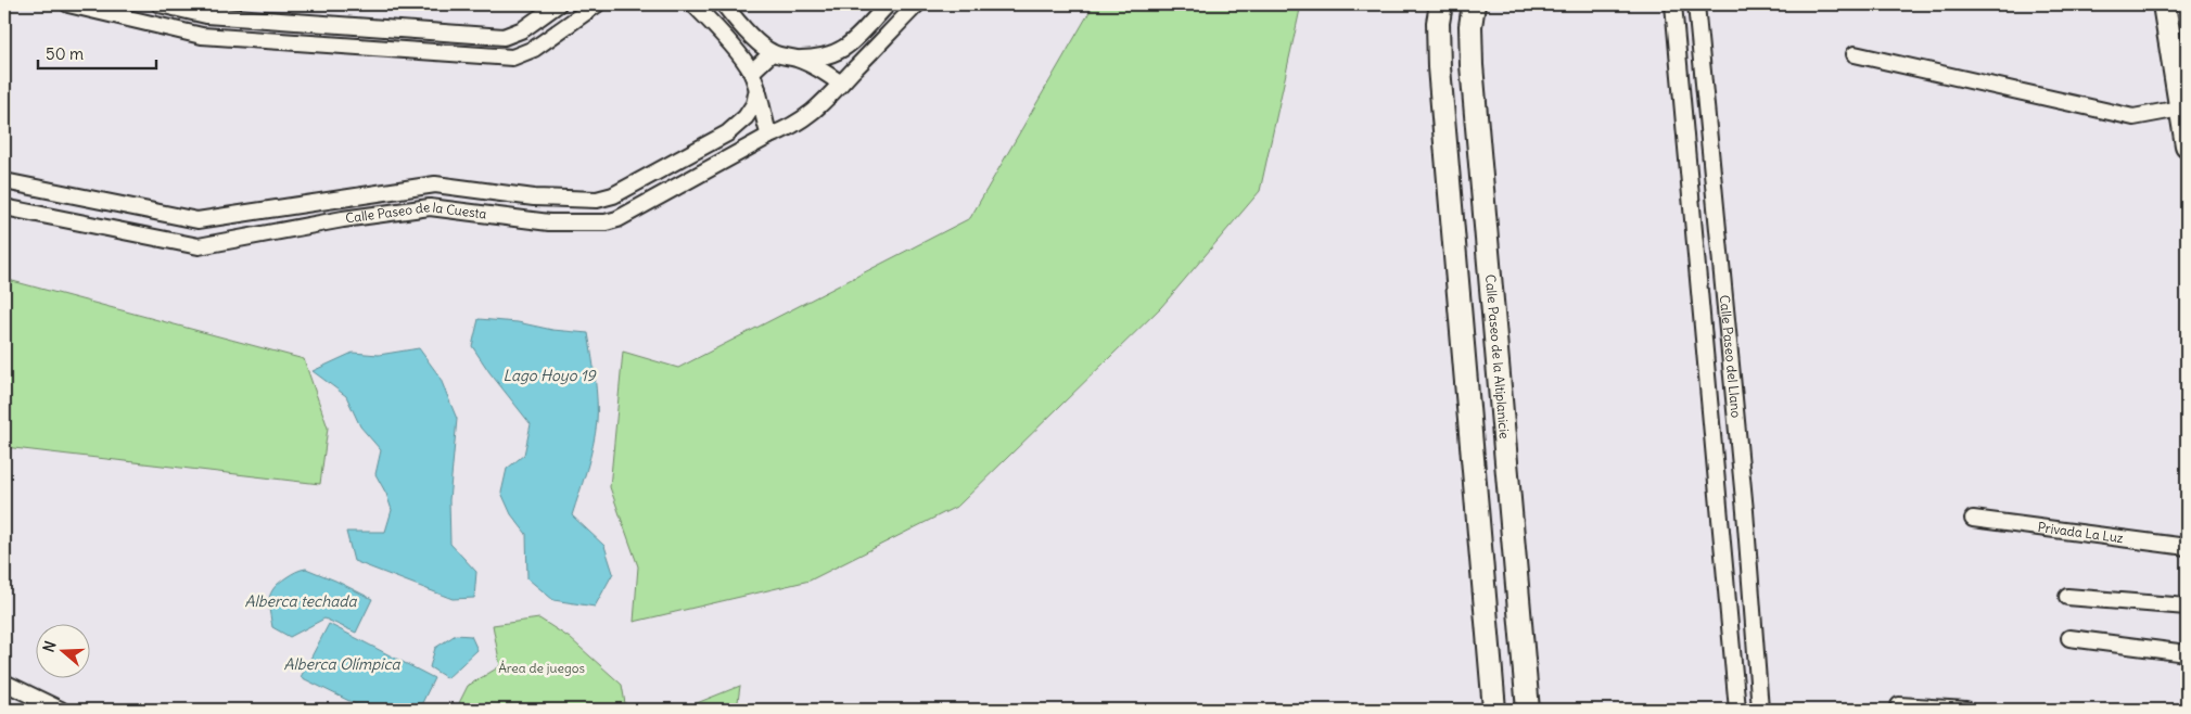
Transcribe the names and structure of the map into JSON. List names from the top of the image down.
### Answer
{
  "streets": {
    "street": [
      "Calle Paseo de la Cuesta",
      "Calle Paseo de la Altiplanicie",
      "Calle Paseo del Llano",
      "Privada La Luz"
    ]
  },
  "water": ["Lago Hoyo 19", "Alberca techada", "Alberca Olímpica"],
  "parks": ["Área de juegos"],
  "scale_bar": "50 m",
  "north": "left"
}
